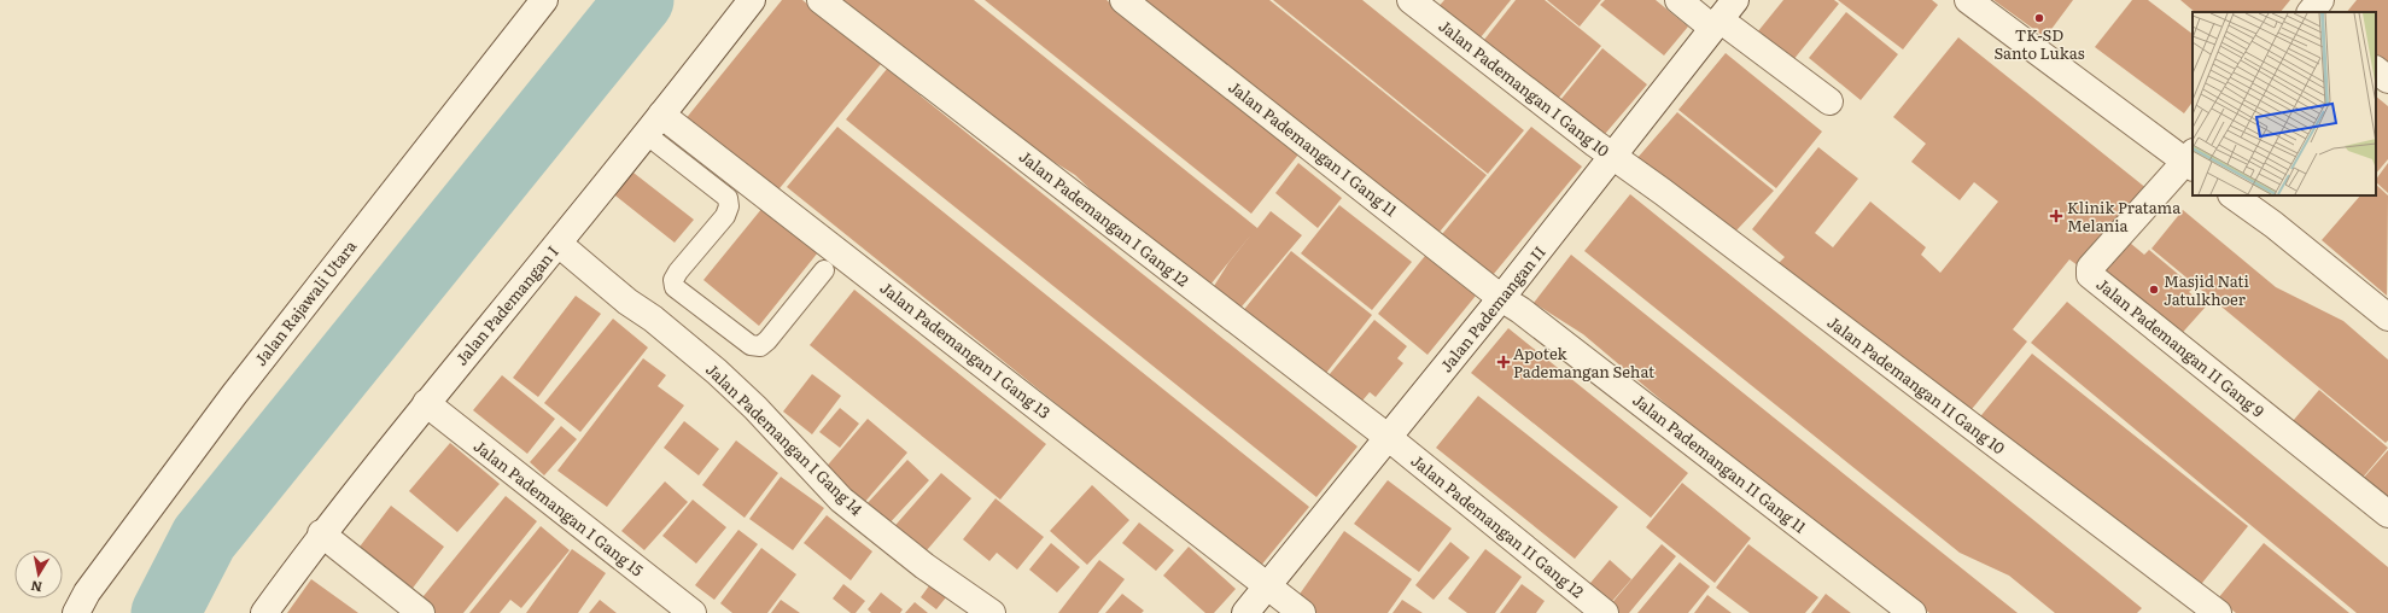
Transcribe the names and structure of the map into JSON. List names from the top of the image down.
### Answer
{
  "streets": {
    "street": [
      "Jalan Pademangan I Gang 10",
      "Jalan Pademangan I Gang 11",
      "Jalan Pademangan I Gang 12",
      "Jalan Rajawali Utara",
      "Jalan Pademangan I",
      "Jalan Pademangan II",
      "Jalan Pademangan II Gang 9",
      "Jalan Pademangan I Gang 13",
      "Jalan Pademangan II Gang 10",
      "Jalan Pademangan I Gang 14",
      "Jalan Pademangan II Gang 11",
      "Jalan Pademangan I Gang 15",
      "Jalan Pademangan II Gang 12"
    ]
  },
  "crossings": [
    ["Jalan Pademangan I Gang 10", "Jalan Pademangan II"],
    ["Jalan Pademangan I Gang 10", "Jalan Pademangan II Gang 10"],
    ["Jalan Pademangan I Gang 11", "Jalan Pademangan II"],
    ["Jalan Pademangan I Gang 11", "Jalan Pademangan II Gang 11"],
    ["Jalan Pademangan I Gang 12", "Jalan Pademangan II"],
    ["Jalan Pademangan I Gang 12", "Jalan Pademangan II Gang 12"],
    ["Jalan Pademangan I", "Jalan Pademangan I Gang 13"],
    ["Jalan Pademangan I", "Jalan Pademangan I Gang 14"],
    ["Jalan Pademangan I", "Jalan Pademangan I Gang 15"],
    ["Jalan Pademangan II", "Jalan Pademangan I Gang 13"],
    ["Jalan Pademangan II", "Jalan Pademangan II Gang 10"],
    ["Jalan Pademangan II", "Jalan Pademangan II Gang 11"],
    ["Jalan Pademangan II", "Jalan Pademangan II Gang 12"]
  ],
  "places": {
    "other": ["TK-SD Santo Lukas", "Masjid Nati Jatulkhoer"],
    "health": ["Klinik Pratama Melania", "Apotek Pademangan Sehat"]
  },
  "north": "bottom"
}
